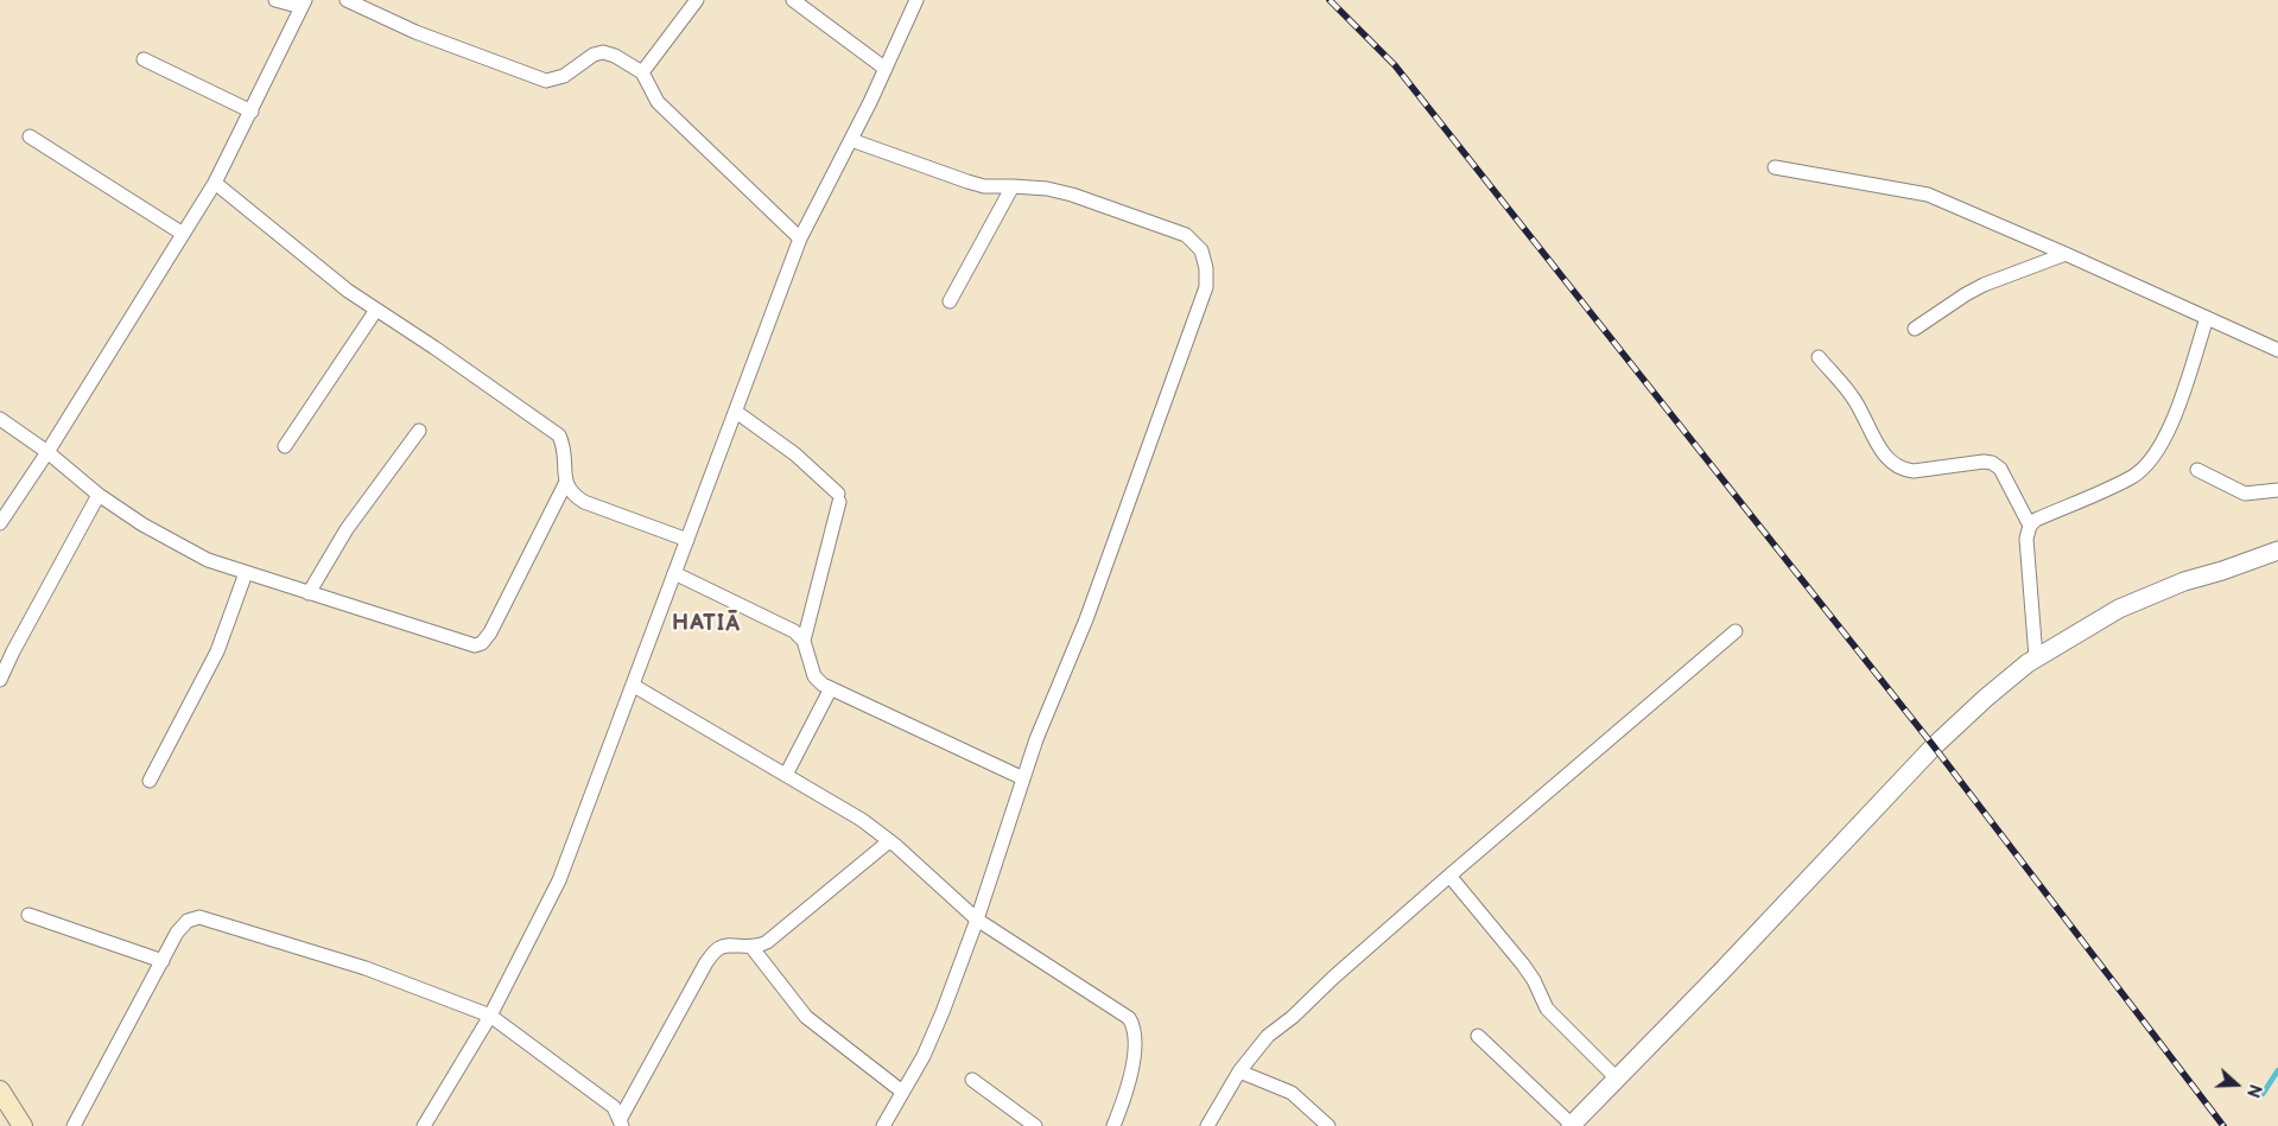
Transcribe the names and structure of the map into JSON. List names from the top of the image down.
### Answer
{
  "districts": ["HATIĀ"],
  "north": "right"
}
